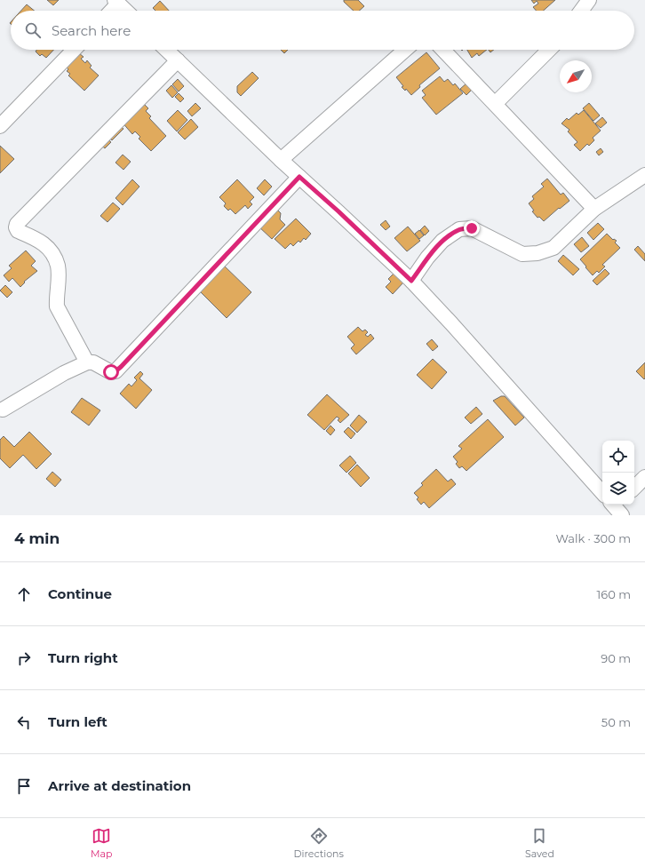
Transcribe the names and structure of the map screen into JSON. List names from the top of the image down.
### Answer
{
  "north": "bottom left",
  "page": {
    "search": "Search here",
    "heading": ["4 min", "Walk · 300 m"],
    "list": [
      ["Continue", "160 m"],
      ["Turn right", "90 m"],
      ["Turn left", "50 m"],
      "Arrive at destination"
    ],
    "nav": ["Map", "Directions", "Saved"]
  }
}
